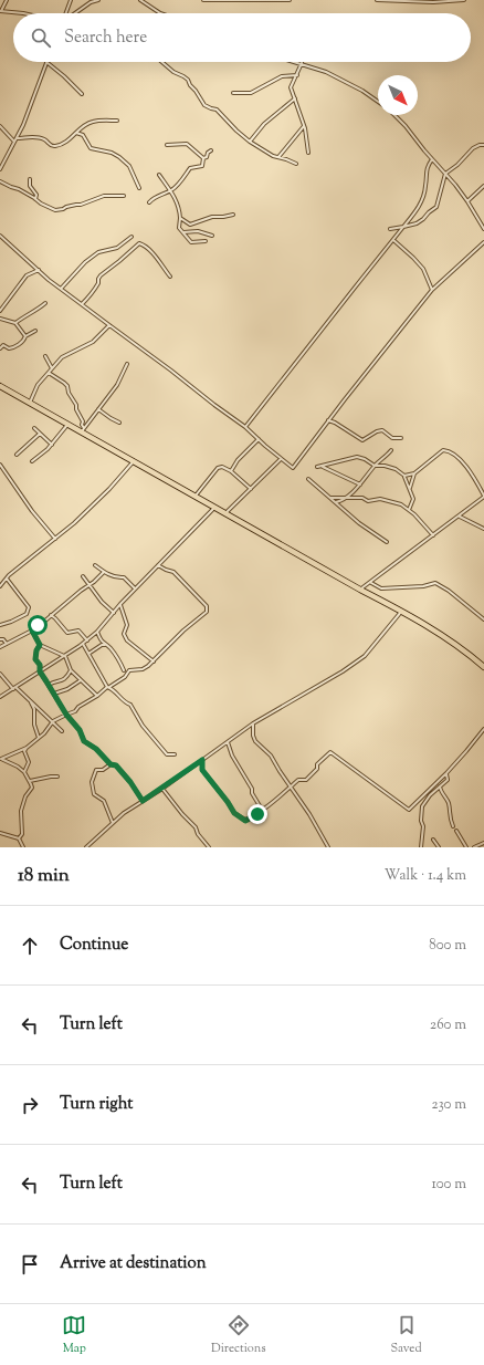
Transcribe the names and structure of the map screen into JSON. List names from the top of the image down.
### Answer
{
  "north": "bottom right",
  "page": {
    "search": "Search here",
    "heading": ["18 min", "Walk · 1.4 km"],
    "list": [
      ["Continue", "800 m"],
      ["Turn left", "260 m"],
      ["Turn right", "230 m"],
      ["Turn left", "100 m"],
      "Arrive at destination"
    ],
    "nav": ["Map", "Directions", "Saved"]
  }
}
